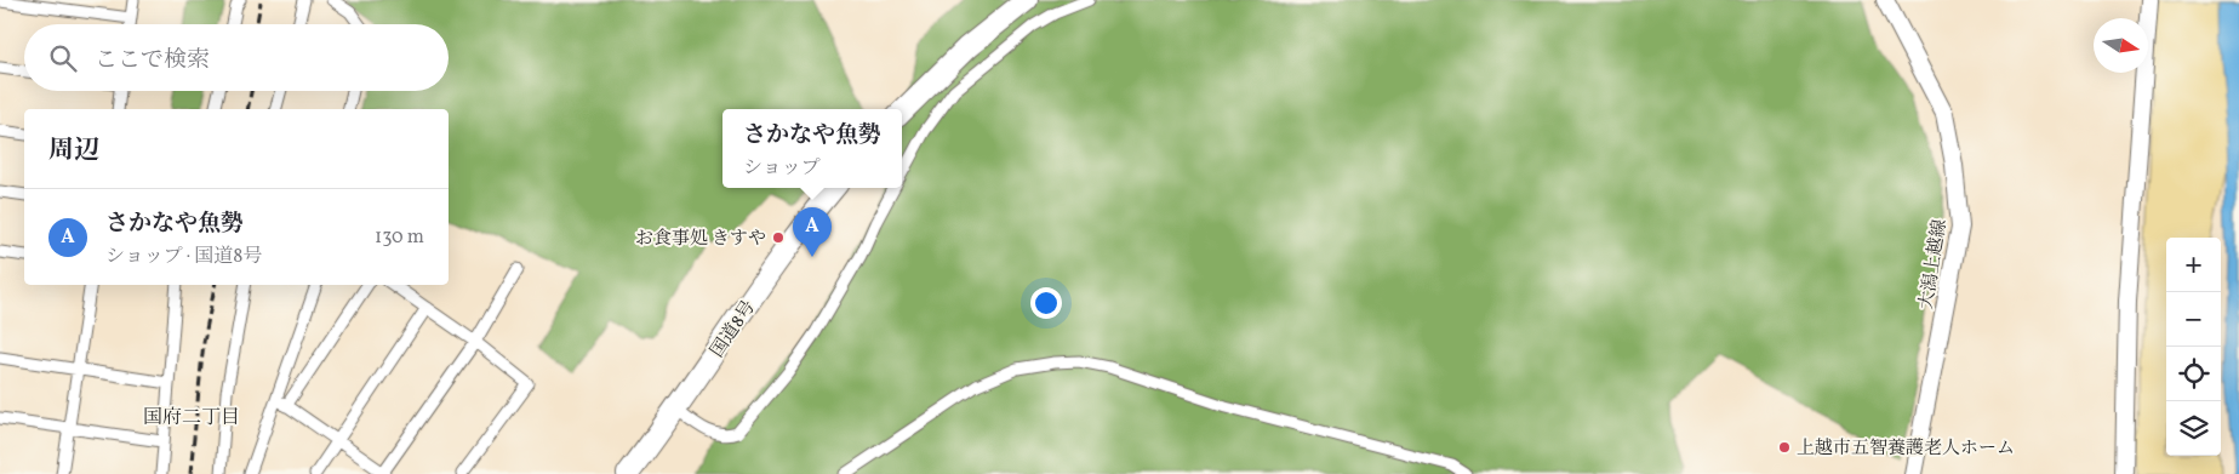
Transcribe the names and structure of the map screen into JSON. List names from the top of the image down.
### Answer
{
  "streets": {
    "highway": ["国道8号"],
    "main road": ["大潟上越線"]
  },
  "districts": ["国府二丁目"],
  "places": ["お食事処 きすや", "上越市五智養護老人ホーム"],
  "north": "right",
  "page": {
    "search": "ここで検索",
    "popup": ["さかなや魚勢", "ショップ"],
    "heading": "周辺",
    "list": [
      {
        "mark": "A",
        "name": "さかなや魚勢",
        "note": "ショップ · 国道8号",
        "value": "130 m"
      }
    ],
    "pins": "A",
    "map_buttons": ["+", "−"]
  }
}
